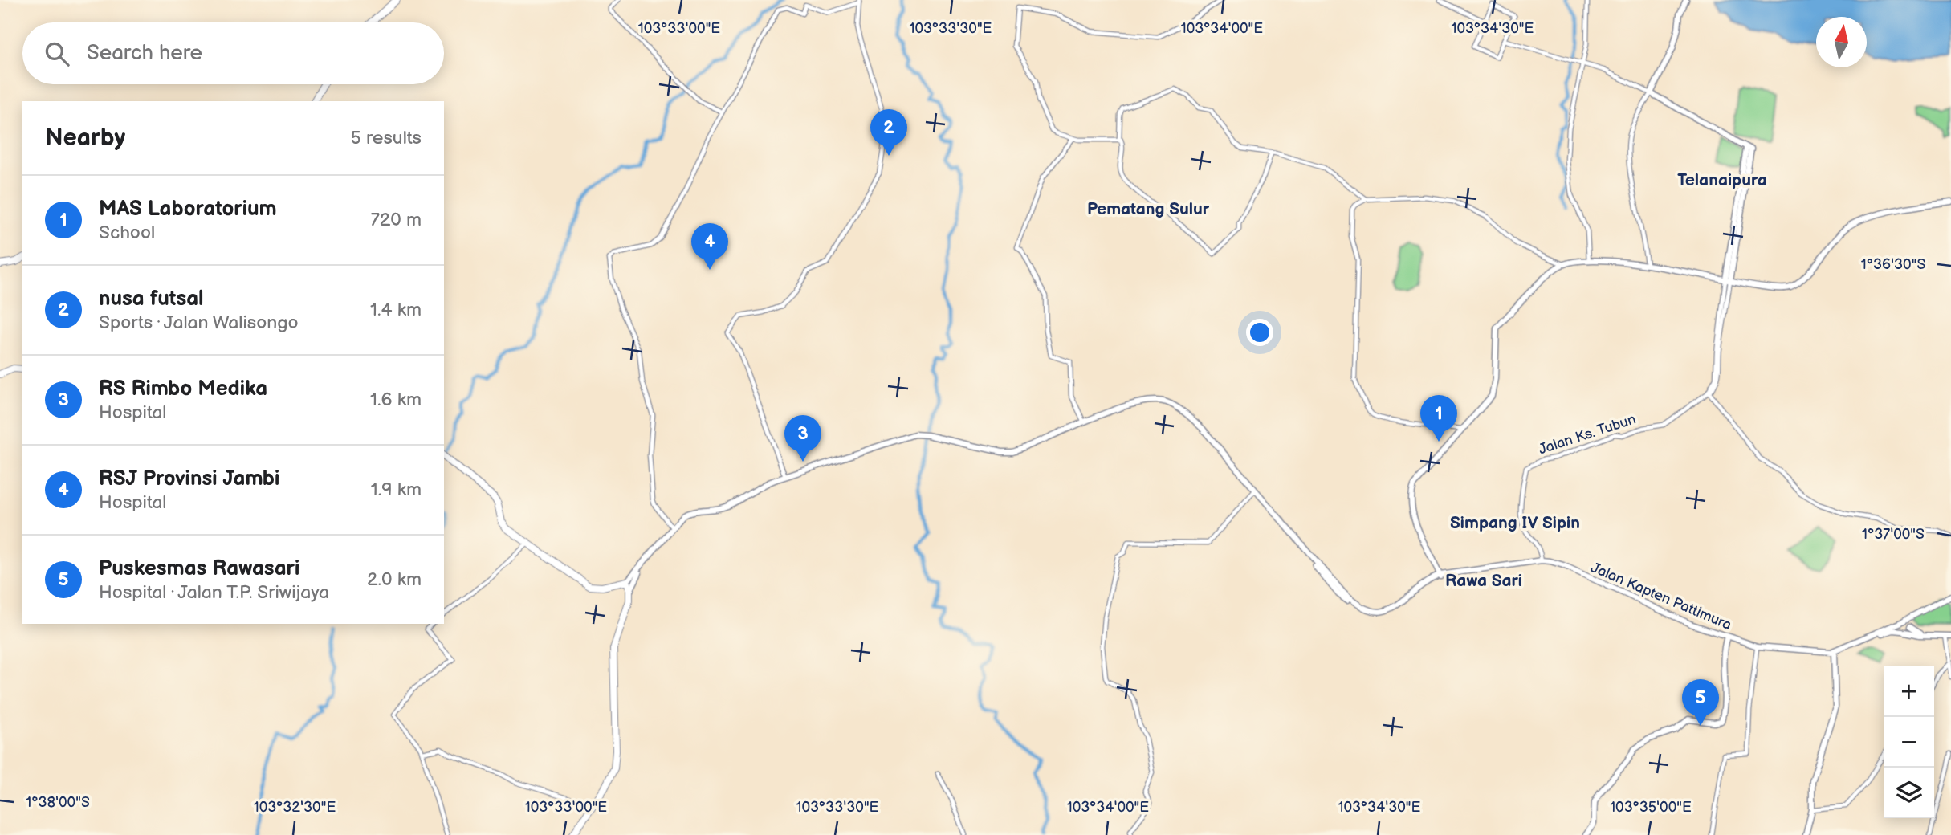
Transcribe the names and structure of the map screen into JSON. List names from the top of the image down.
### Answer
{
  "streets": {
    "main road": ["Jalan Kapten Pattimura"],
    "street": ["Jalan Ks. Tubun"]
  },
  "crossings": [
    ["Jalan Ks. Tubun", "Jalan Kapten Pattimura"]
  ],
  "districts": [
    "Telanaipura",
    "Pematang Sulur",
    "Simpang IV Sipin",
    "Rawa Sari"
  ],
  "north": "top",
  "page": {
    "search": "Search here",
    "heading": ["Nearby", "5 results"],
    "pins": [
      "2",
      "4",
      "1",
      "3",
      "5"
    ],
    "list": [
      {
        "mark": "1",
        "name": "MAS Laboratorium",
        "note": "School",
        "value": "720 m"
      },
      {
        "mark": "2",
        "name": "nusa futsal",
        "note": "Sports · Jalan Walisongo",
        "value": "1.4 km"
      },
      {
        "mark": "3",
        "name": "RS Rimbo Medika",
        "note": "Hospital",
        "value": "1.6 km"
      },
      {
        "mark": "4",
        "name": "RSJ Provinsi Jambi",
        "note": "Hospital",
        "value": "1.9 km"
      },
      {
        "mark": "5",
        "name": "Puskesmas Rawasari",
        "note": "Hospital · Jalan T.P. Sriwijaya",
        "value": "2.0 km"
      }
    ],
    "map_buttons": ["+", "−"]
  },
  "coordinates": [
    "103°33'00\"E",
    "103°33'30\"E",
    "103°34'00\"E",
    "103°34'30\"E",
    "1°36'30\"S",
    "1°37'00\"S",
    "1°38'00\"S",
    "103°32'30\"E",
    "103°35'00\"E"
  ]
}
